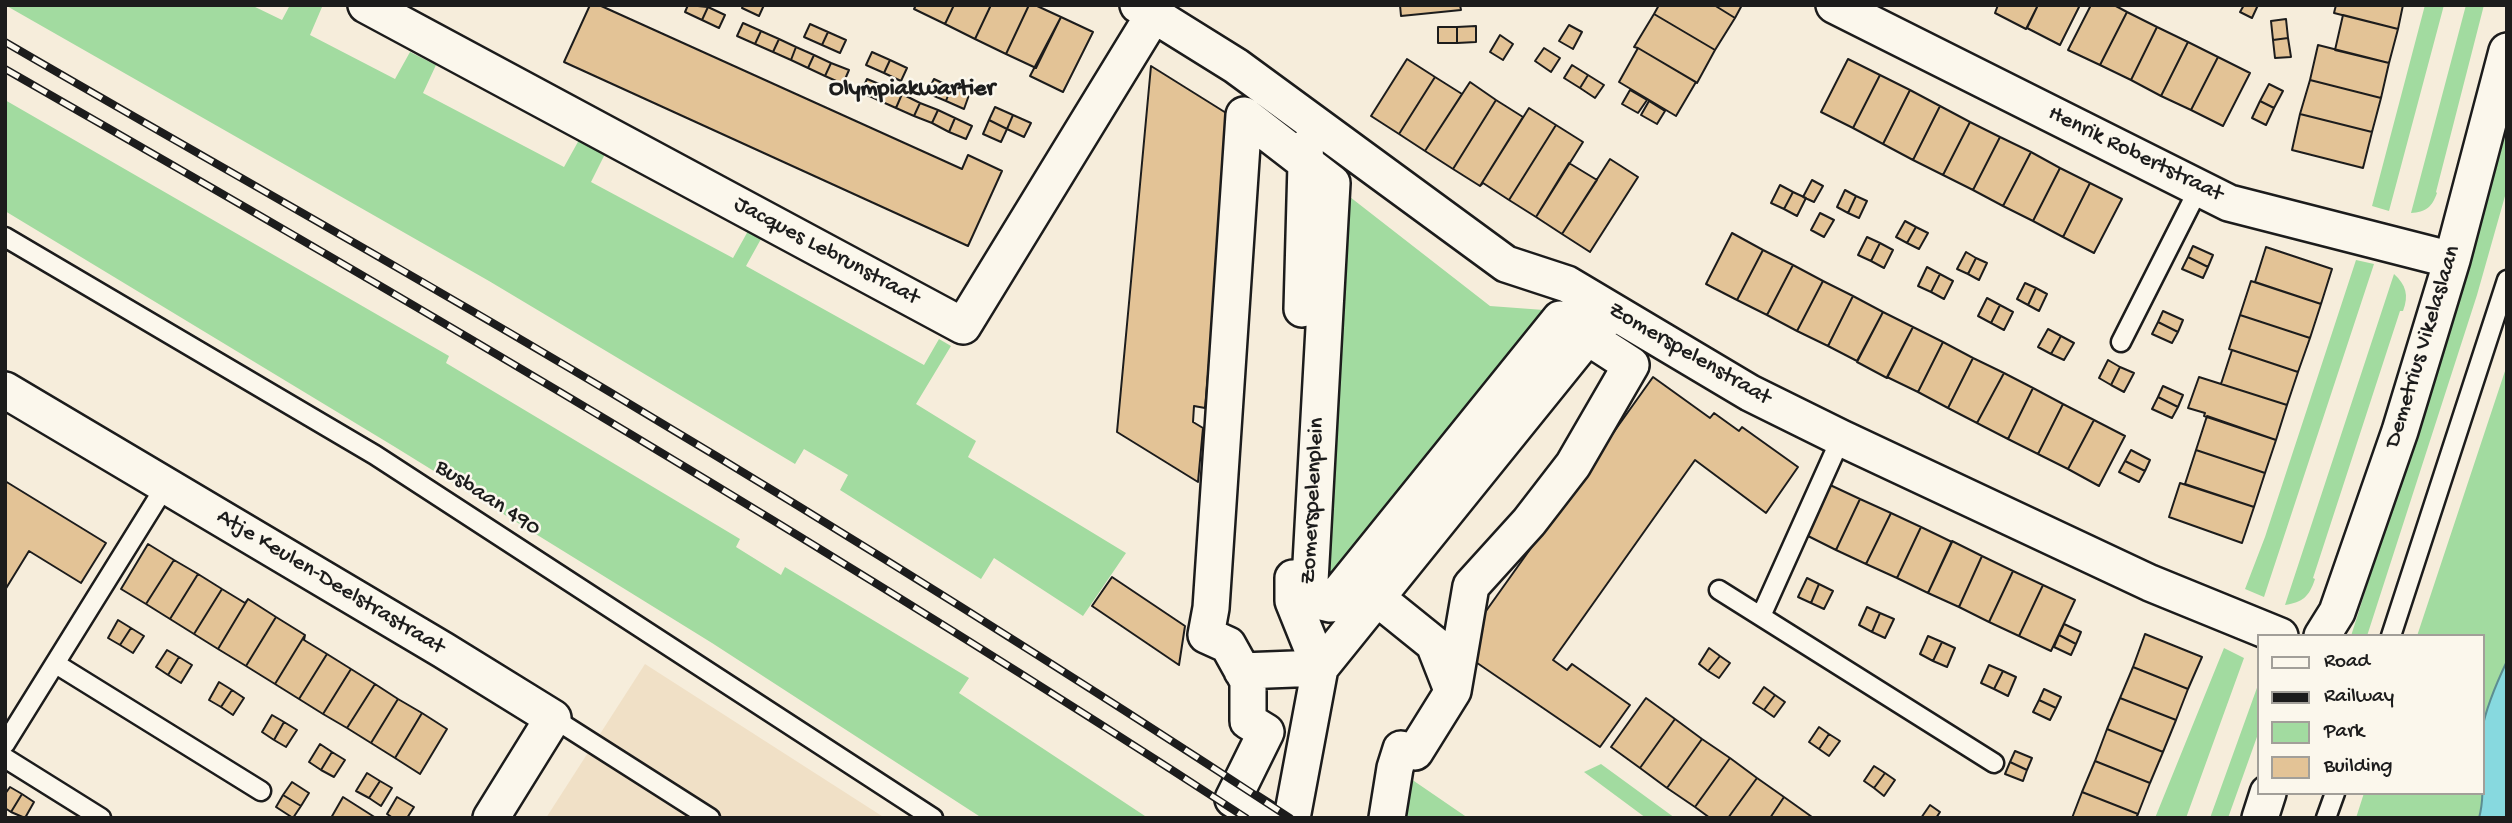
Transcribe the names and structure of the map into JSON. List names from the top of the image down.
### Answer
{
  "streets": {
    "street": [
      "Henrik Robertstraat",
      "Jacques Lebrunstraat",
      "Demetrius Vikelaslaan",
      "Zomerspelenstraat",
      "Zomerspelenplein",
      "Atje Keulen-Deelstrastraat"
    ],
    "lane": ["Busbaan 490"]
  },
  "crossings": [
    ["Henrik Robertstraat", "Demetrius Vikelaslaan"],
    ["Jacques Lebrunstraat", "Zomerspelenstraat"],
    ["Zomerspelenstraat", "Zomerspelenplein"]
  ],
  "districts": ["Olympiakwartier"],
  "legend": [
    "Road",
    "Railway",
    "Park",
    "Building"
  ]
}
